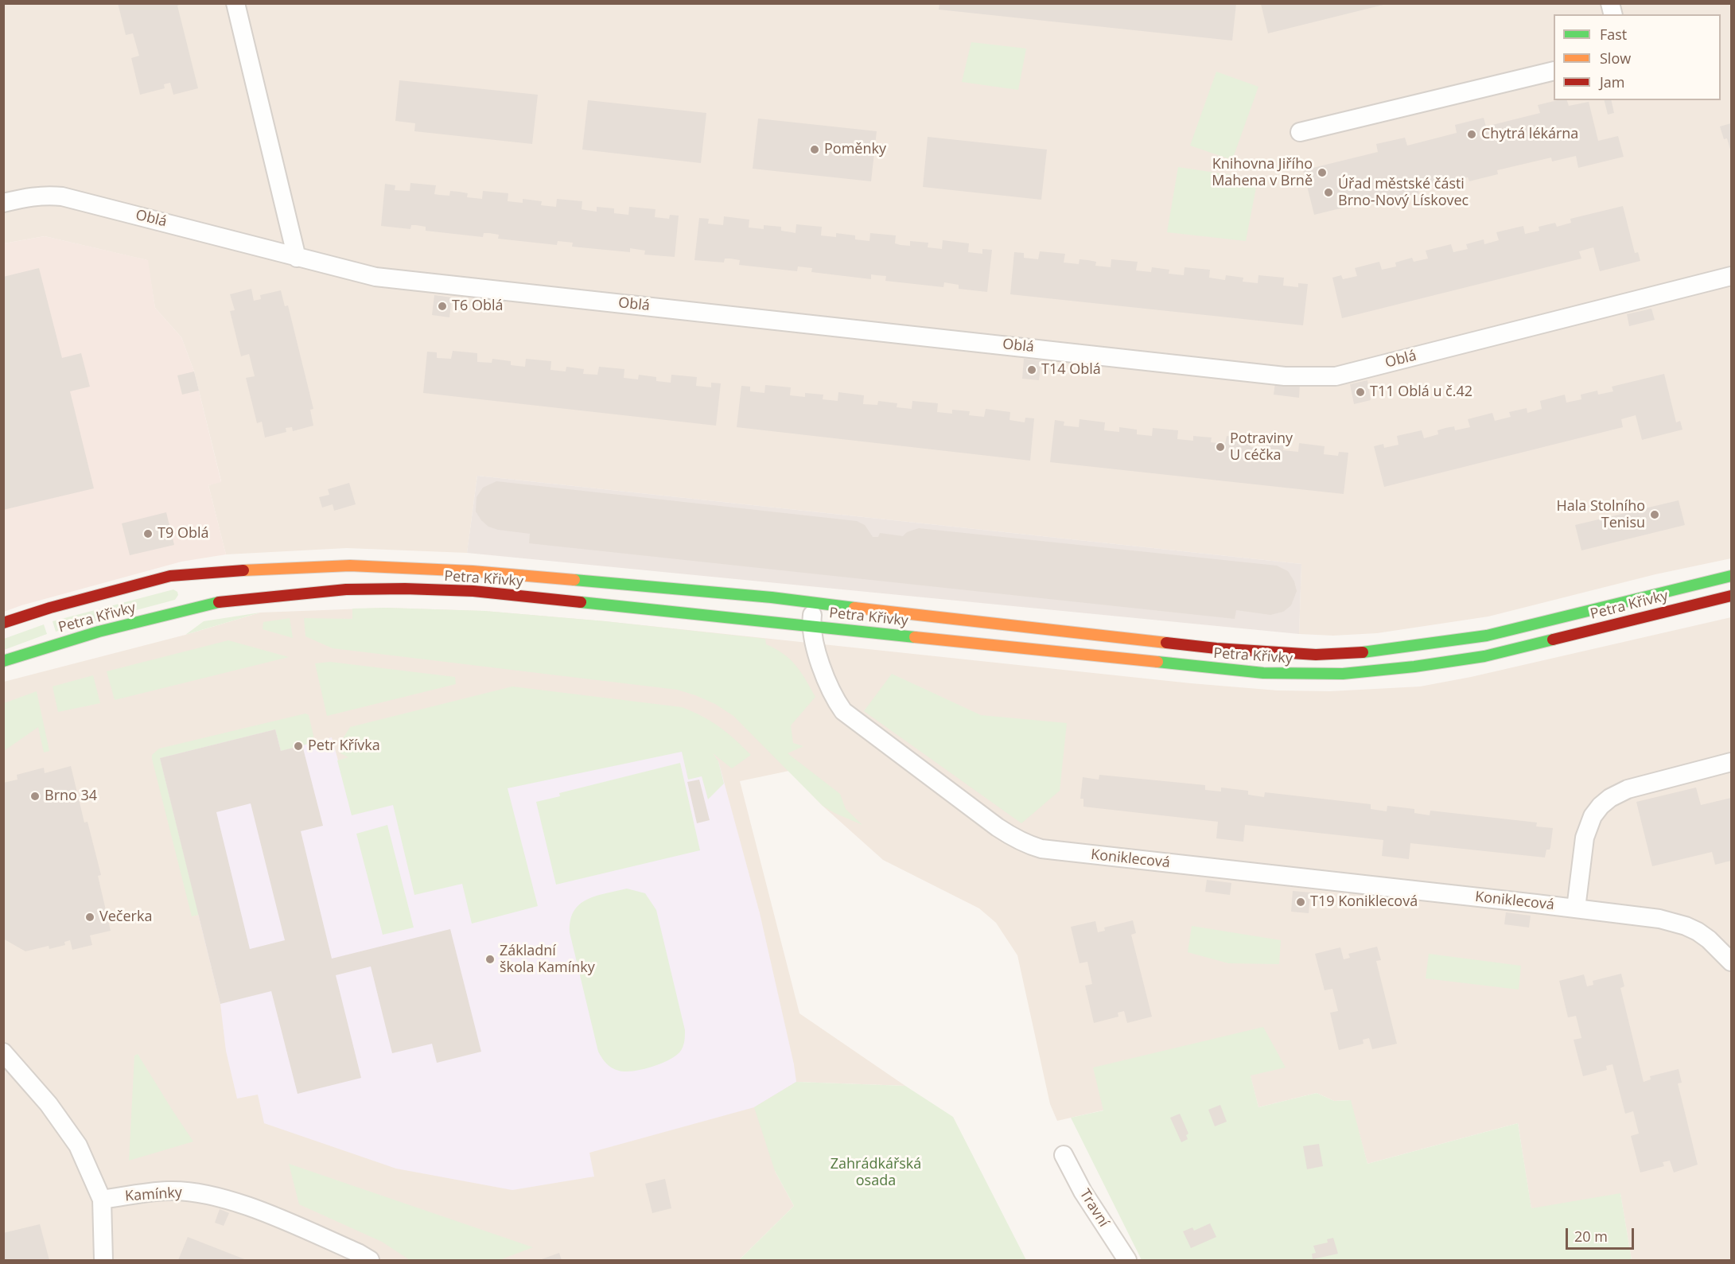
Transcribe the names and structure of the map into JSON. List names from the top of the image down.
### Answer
{
  "streets": {
    "street": [
      "Oblá",
      "Petra Křivky",
      "Koniklecová",
      "Kamínky",
      "Travní"
    ]
  },
  "crossings": [
    ["Petra Křivky", "Koniklecová"]
  ],
  "parks": ["Zahrádkářská osada"],
  "places": [
    "Chytrá lékárna",
    "Poměnky",
    "Knihovna Jiřího Mahena v Brně",
    "Úřad městské části Brno-Nový Lískovec",
    "T6 Oblá",
    "T14 Oblá",
    "T11 Oblá u č.42",
    "Potraviny U céčka",
    "Hala Stolního Tenisu",
    "T9 Oblá",
    "Petr Křívka",
    "Brno 34",
    "T19 Koniklecová",
    "Večerka",
    "Základní škola Kamínky"
  ],
  "legend": ["Fast", "Slow", "Jam"],
  "scale_bar": "20 m"
}
